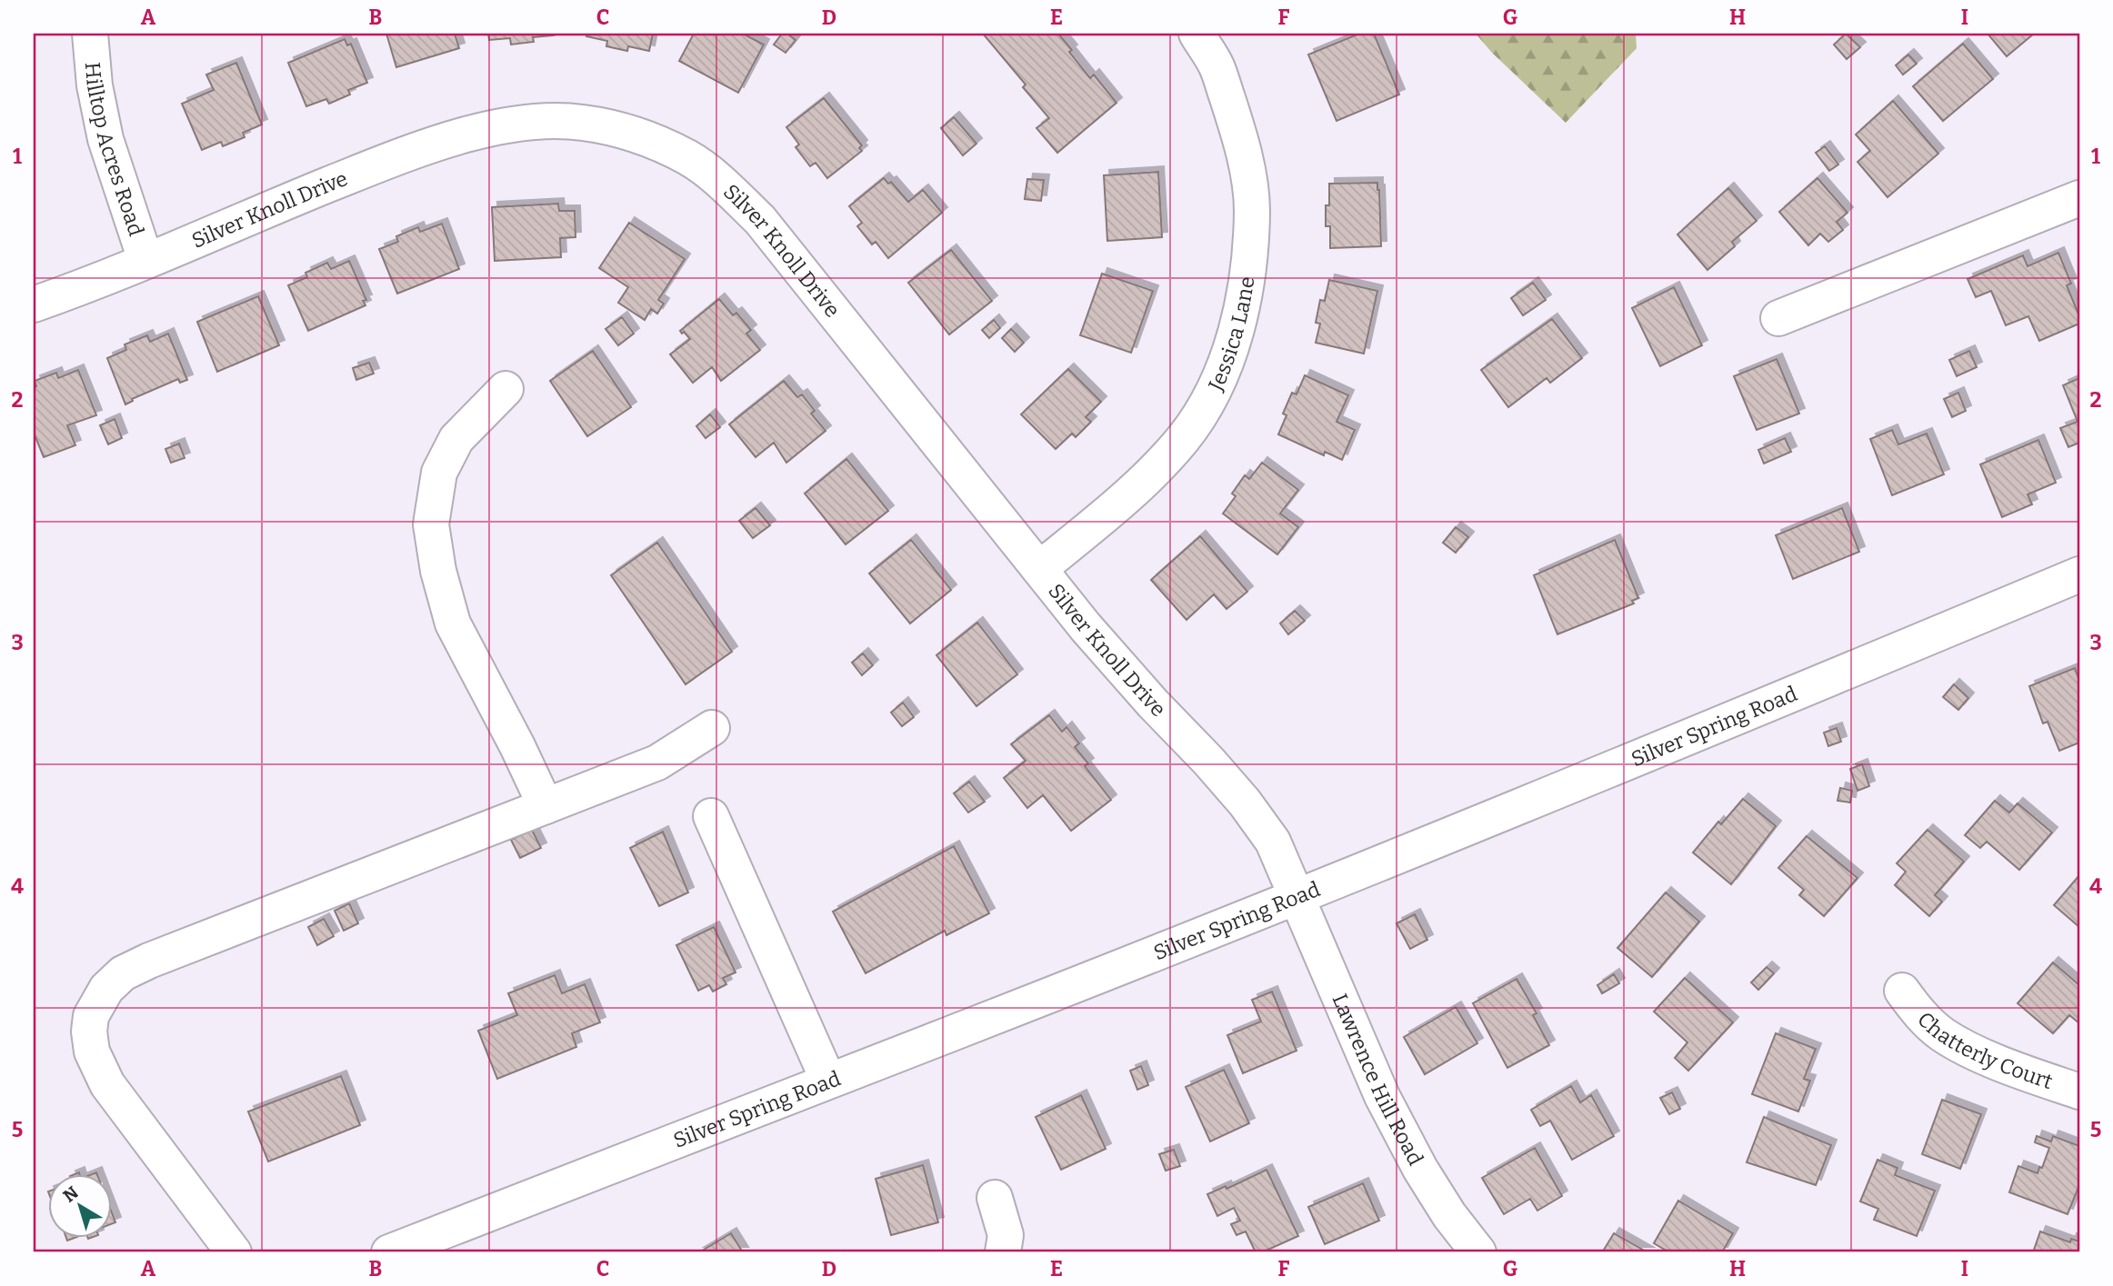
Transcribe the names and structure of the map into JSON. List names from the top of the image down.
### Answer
{
  "streets": {
    "street": [
      "Hilltop Acres Road",
      "Silver Knoll Drive",
      "Jessica Lane",
      "Silver Spring Road",
      "Chatterly Court",
      "Lawrence Hill Road"
    ]
  },
  "crossings": [
    ["Hilltop Acres Road", "Silver Knoll Drive"],
    ["Silver Knoll Drive", "Jessica Lane"],
    ["Silver Knoll Drive", "Silver Spring Road"],
    ["Silver Knoll Drive", "Lawrence Hill Road"],
    ["Silver Spring Road", "Lawrence Hill Road"]
  ],
  "north": "top left",
  "grid": {
    "columns": [
      "A",
      "B",
      "C",
      "D",
      "E",
      "F",
      "G",
      "H",
      "I"
    ],
    "rows": [
      "1",
      "2",
      "3",
      "4",
      "5"
    ]
  }
}
